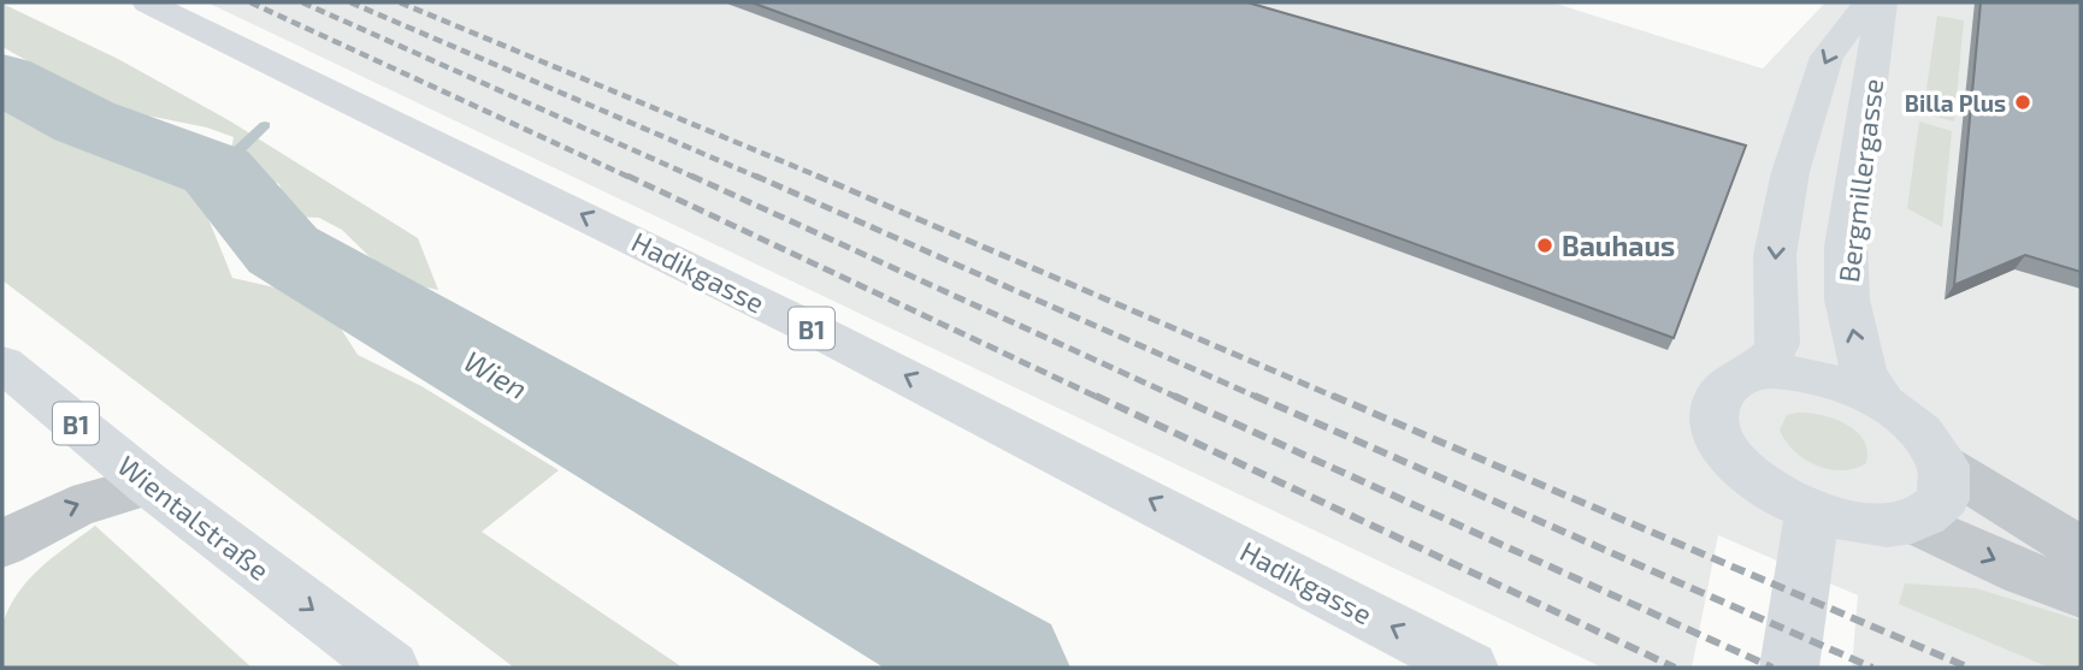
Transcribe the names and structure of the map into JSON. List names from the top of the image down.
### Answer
{
  "streets": {
    "main road": [
      "Bergmillergasse",
      "Hadikgasse",
      "B1",
      "Wientalstraße"
    ]
  },
  "one_way": ["Hadikgasse", "Wientalstraße"],
  "water": ["Wien"],
  "places": ["Billa Plus", "Bauhaus"]
}
